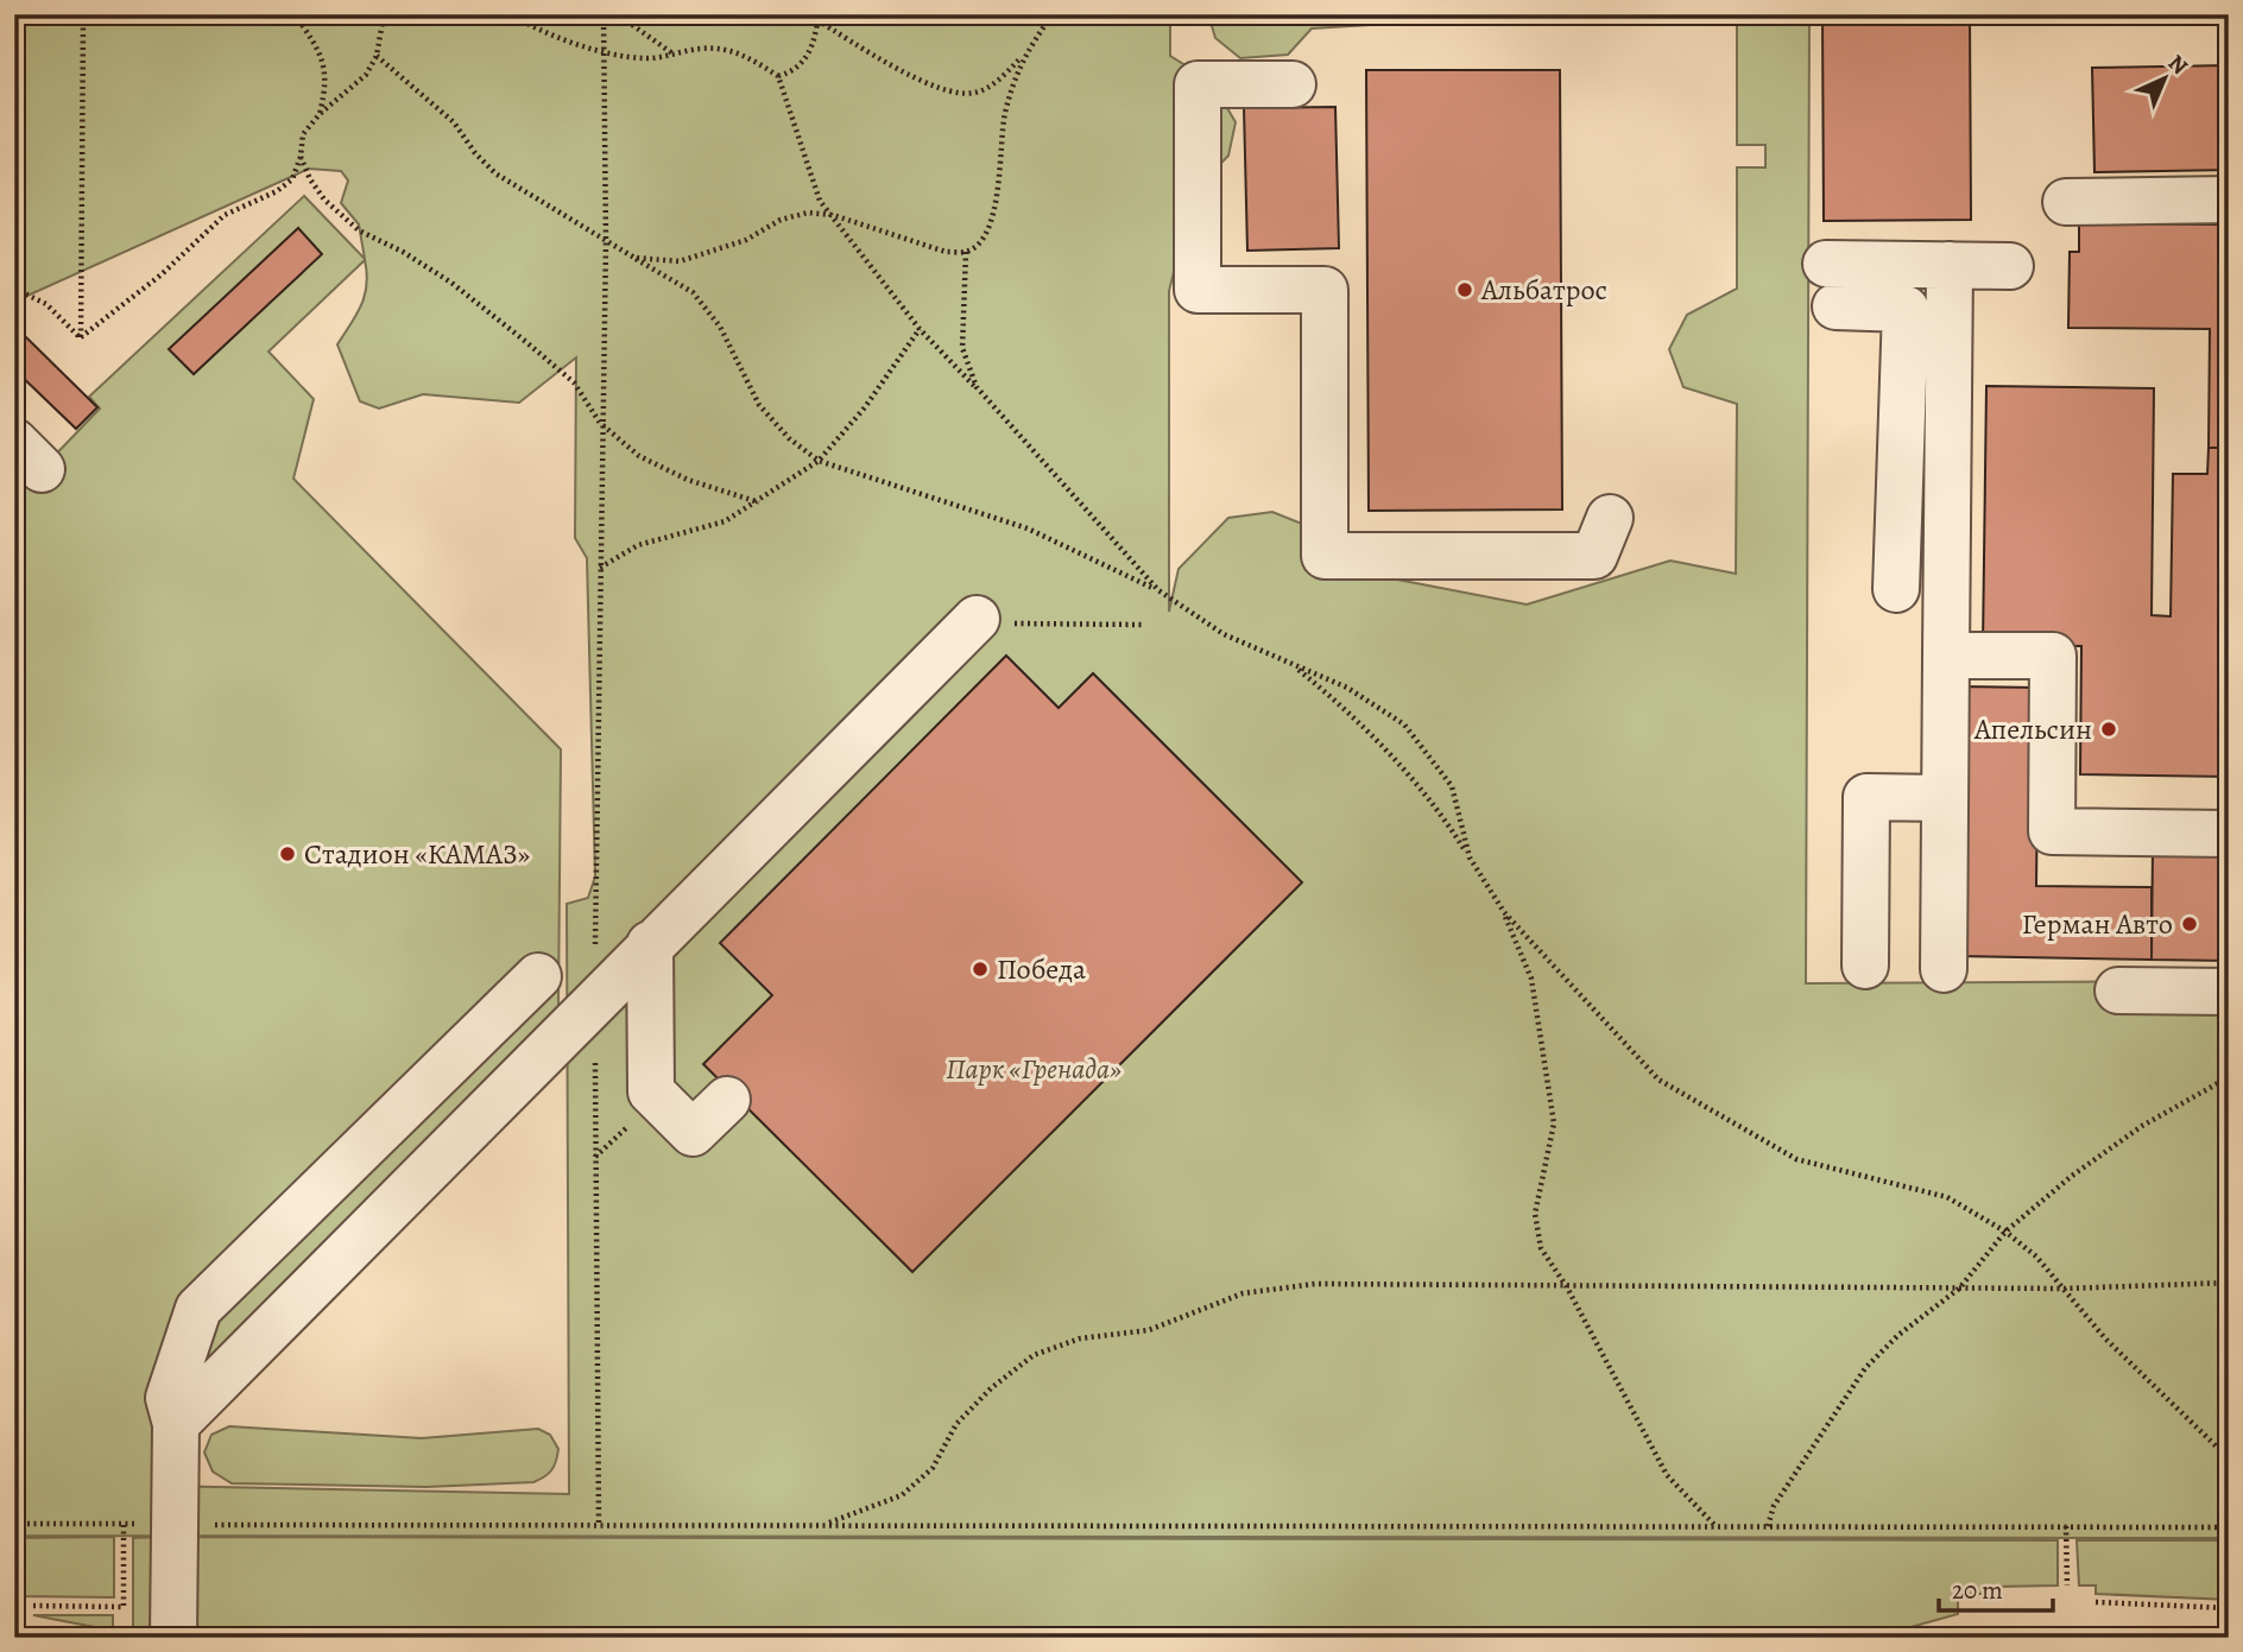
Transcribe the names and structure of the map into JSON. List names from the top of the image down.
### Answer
{
  "parks": ["Парк «Гренада»"],
  "places": [
    "Альбатрос",
    "Апельсин",
    "Стадион «КАМАЗ»",
    "Герман Авто",
    "Победа"
  ],
  "scale_bar": "20 m",
  "north": "top right"
}
